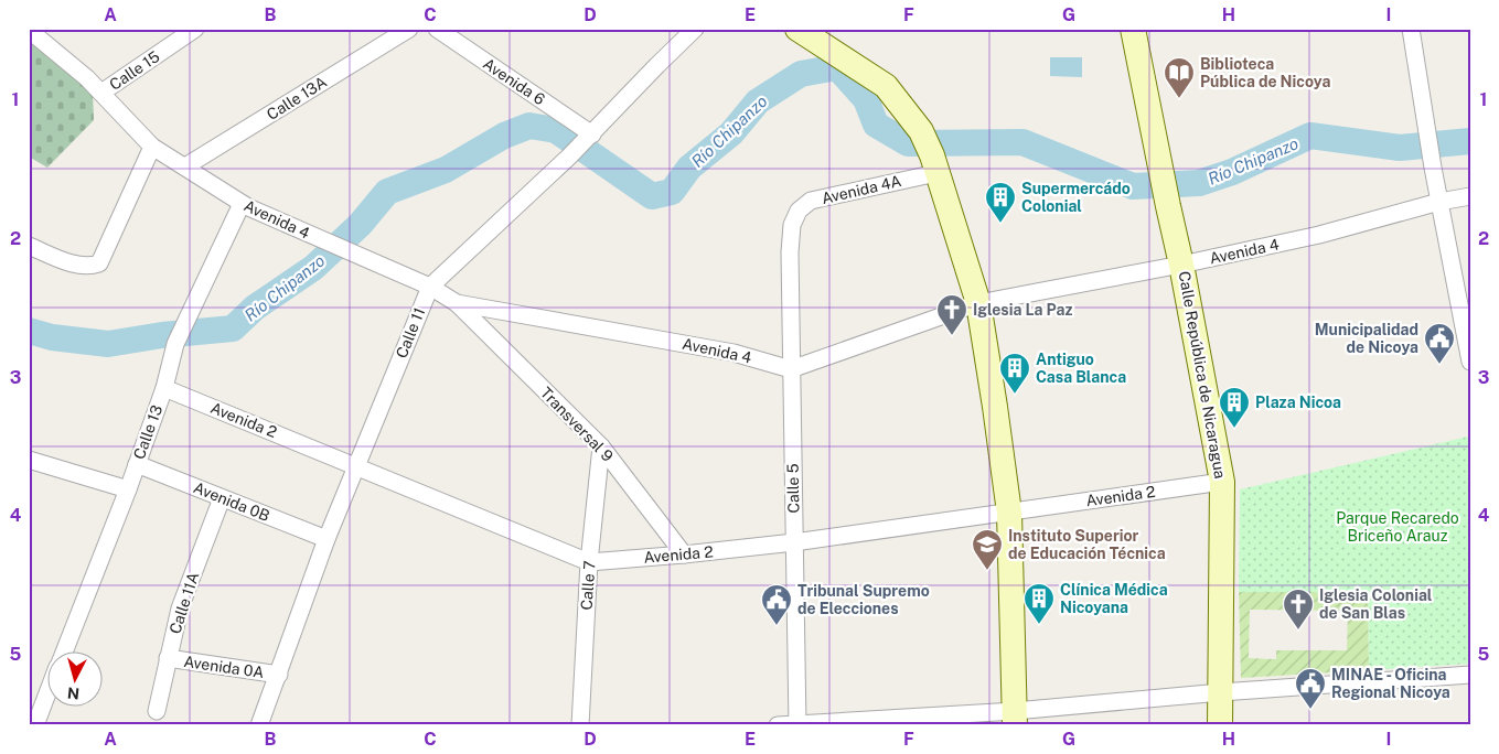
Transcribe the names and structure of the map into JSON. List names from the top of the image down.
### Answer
{
  "streets": {
    "main road": ["Calle República de Nicaragua"],
    "street": [
      "Calle 15",
      "Avenida 6",
      "Calle 13A",
      "Avenida 4A",
      "Avenida 4",
      "Calle 11",
      "Avenida 2",
      "Transversal 9",
      "Calle 13",
      "Calle 5",
      "Avenida 0B",
      "Calle 7",
      "Calle 11A",
      "Avenida 0A"
    ]
  },
  "crossings": [
    ["Calle 15", "Avenida 4"],
    ["Avenida 6", "Calle 11"],
    ["Calle 13A", "Avenida 4"],
    ["Avenida 4A", "Calle 5"],
    ["Avenida 4", "Calle 11"],
    ["Avenida 4", "Calle República de Nicaragua"],
    ["Avenida 4", "Transversal 9"],
    ["Avenida 4", "Calle 13"],
    ["Avenida 4", "Calle 5"],
    ["Calle 11", "Avenida 2"],
    ["Calle 11", "Avenida 0B"],
    ["Calle 11", "Avenida 0A"],
    ["Calle República de Nicaragua", "Avenida 2"],
    ["Avenida 2", "Transversal 9"],
    ["Avenida 2", "Calle 13"],
    ["Avenida 2", "Calle 5"],
    ["Avenida 2", "Calle 7"],
    ["Transversal 9", "Calle 7"],
    ["Calle 13", "Avenida 0B"],
    ["Avenida 0B", "Calle 11A"],
    ["Calle 11A", "Avenida 0A"]
  ],
  "water": ["Río Chipanzo"],
  "parks": ["Parque Recaredo Briceño Arauz"],
  "places": {
    "library": ["Biblioteca Pública de Nicoya"],
    "building": [
      "Supermercádo Colonial",
      "Antiguo Casa Blanca",
      "Plaza Nicoa",
      "Clínica Médica Nicoyana"
    ],
    "church": ["Iglesia La Paz", "Iglesia Colonial de San Blas"],
    "public building": ["Municipalidad de Nicoya", "Tribunal Supremo de Elecciones", "MINAE - Oficina Regional Nicoya"],
    "school or university": ["Instituto Superior de Educación Técnica"]
  },
  "north": "bottom",
  "grid": {
    "columns": [
      "A",
      "B",
      "C",
      "D",
      "E",
      "F",
      "G",
      "H",
      "I"
    ],
    "rows": [
      "1",
      "2",
      "3",
      "4",
      "5"
    ]
  }
}
